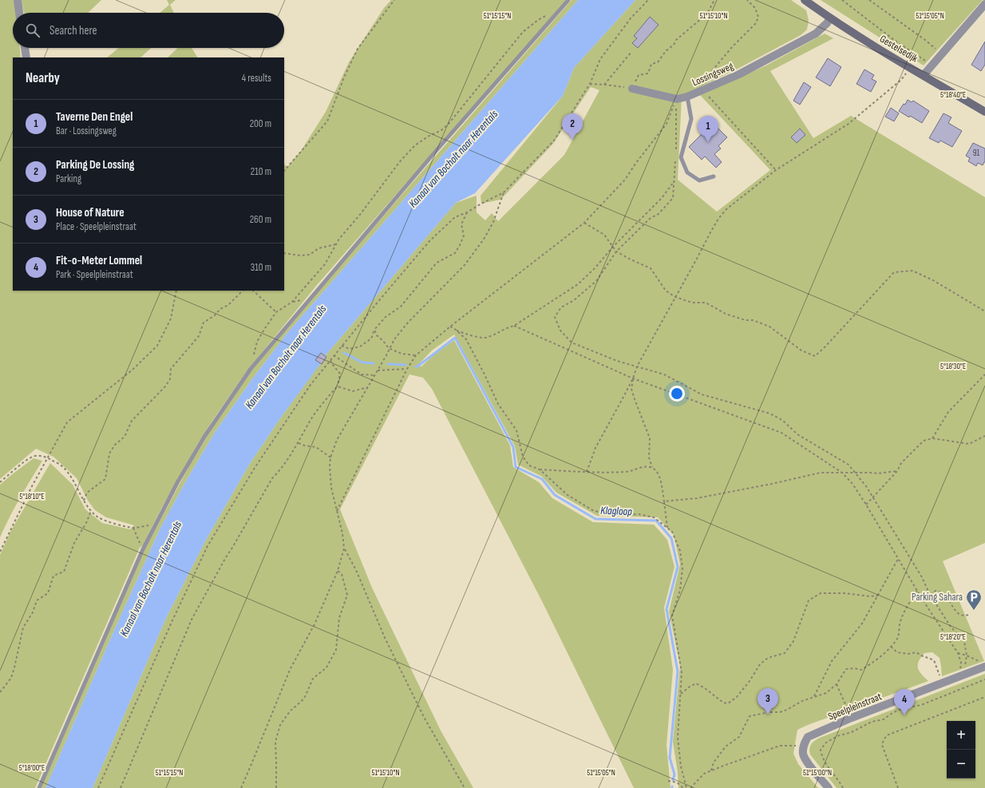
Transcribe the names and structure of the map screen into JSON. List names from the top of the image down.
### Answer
{
  "streets": {
    "main road": ["Gestelsedijk"],
    "street": ["Lossingsweg", "Speelpleinstraat"]
  },
  "crossings": [
    ["Gestelsedijk", "Lossingsweg"]
  ],
  "water": ["Kanaal van Bocholt naar Herentals", "Klagloop"],
  "places": {
    "parking": ["Parking Sahara"]
  },
  "house_numbers": ["91"],
  "page": {
    "search": "Search here",
    "heading": ["Nearby", "4 results"],
    "list": [
      {
        "mark": "1",
        "name": "Taverne Den Engel",
        "note": "Bar · Lossingsweg",
        "value": "200 m"
      },
      {
        "mark": "2",
        "name": "Parking De Lossing",
        "note": "Parking",
        "value": "210 m"
      },
      {
        "mark": "3",
        "name": "House of Nature",
        "note": "Place · Speelpleinstraat",
        "value": "260 m"
      },
      {
        "mark": "4",
        "name": "Fit-o-Meter Lommel",
        "note": "Park · Speelpleinstraat",
        "value": "310 m"
      }
    ],
    "pins": [
      "2",
      "1",
      "3",
      "4"
    ],
    "map_buttons": ["+", "−"]
  },
  "coordinates": [
    "51°15'15\"N",
    "51°15'10\"N",
    "51°15'05\"N",
    "5°18'40\"E",
    "5°18'30\"E",
    "5°18'10\"E",
    "5°18'20\"E",
    "5°18'00\"E",
    "51°15'00\"N"
  ]
}
